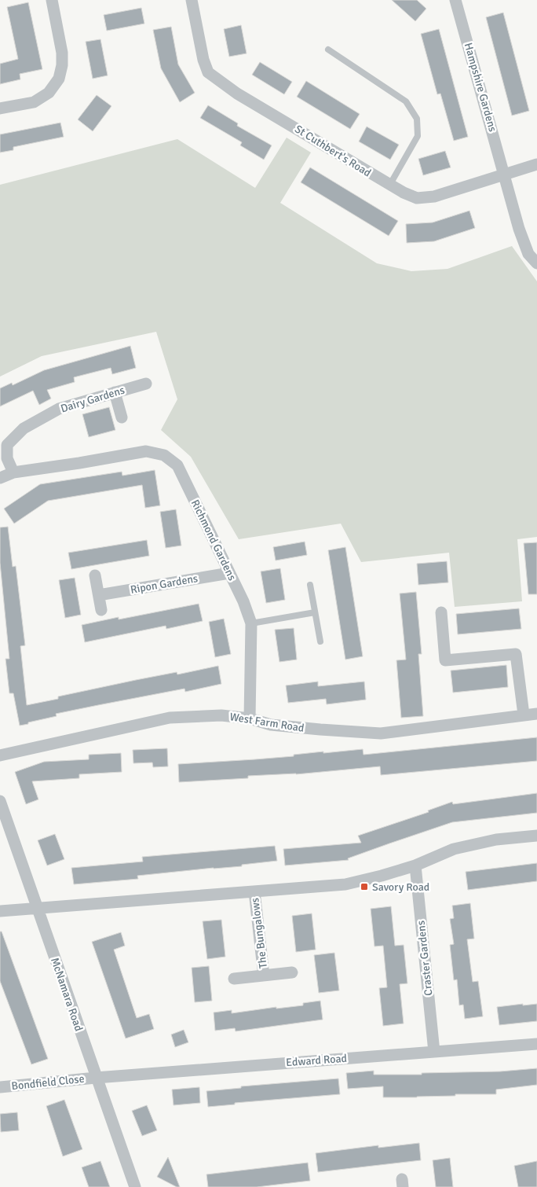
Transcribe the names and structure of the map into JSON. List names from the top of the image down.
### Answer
{
  "streets": {
    "street": [
      "Hampshire Gardens",
      "St Cuthbert's Road",
      "Dairy Gardens",
      "Richmond Gardens",
      "Ripon Gardens",
      "West Farm Road",
      "The Bungalows",
      "Craster Gardens",
      "McNamara Road",
      "Edward Road",
      "Bondfield Close"
    ]
  },
  "crossings": [
    ["Hampshire Gardens", "St Cuthbert's Road"],
    ["Dairy Gardens", "Richmond Gardens"],
    ["Richmond Gardens", "Ripon Gardens"],
    ["Richmond Gardens", "West Farm Road"],
    ["Craster Gardens", "Edward Road"],
    ["McNamara Road", "Edward Road"],
    ["McNamara Road", "Bondfield Close"],
    ["Edward Road", "Bondfield Close"]
  ],
  "places": {
    "transit": ["Savory Road"]
  }
}
